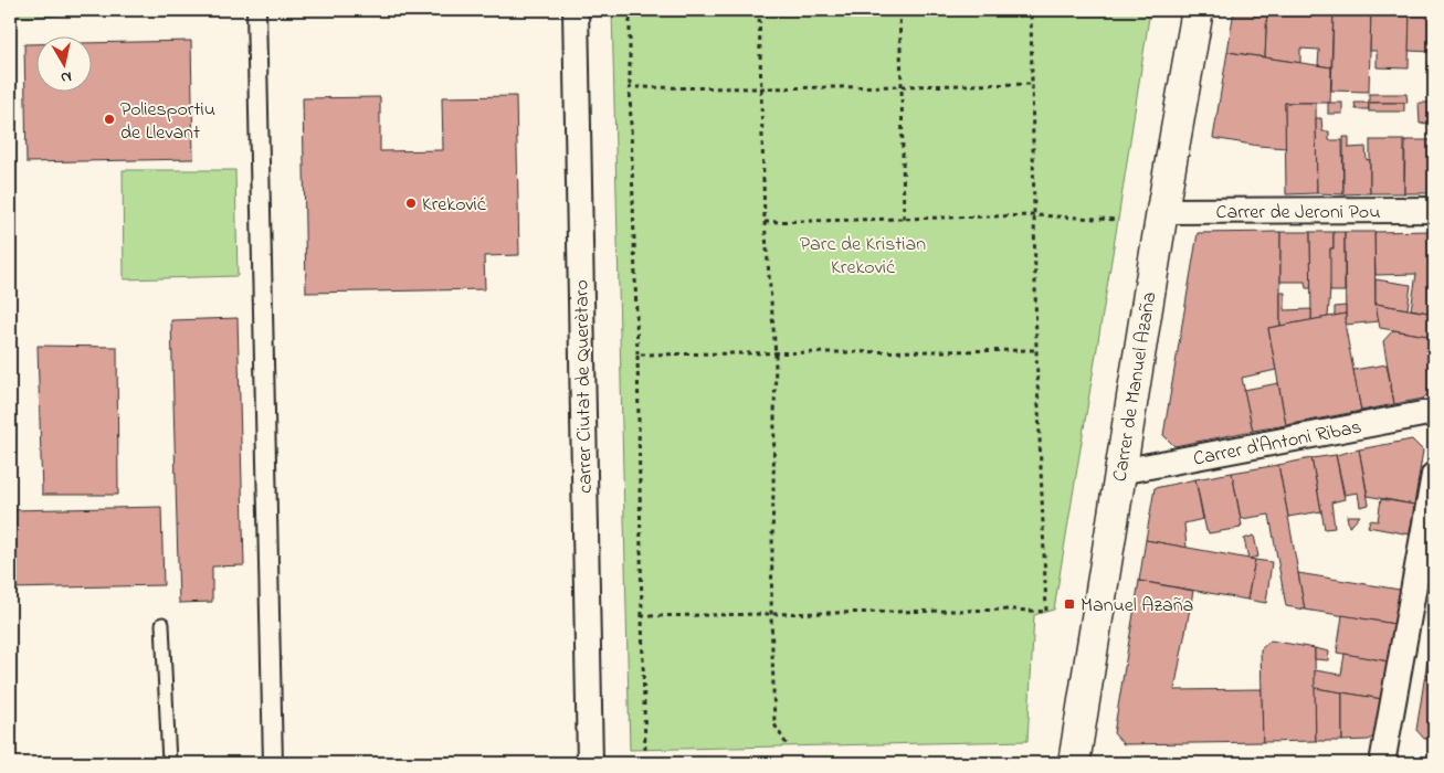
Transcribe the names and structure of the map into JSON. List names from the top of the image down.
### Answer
{
  "streets": {
    "street": [
      "Carrer de Jeroni Pou",
      "carrer Ciutat de Querètaro",
      "Carrer de Manuel Azaña",
      "Carrer d'Antoni Ribas"
    ]
  },
  "crossings": [
    ["Carrer de Jeroni Pou", "Carrer de Manuel Azaña"],
    ["Carrer de Manuel Azaña", "Carrer d'Antoni Ribas"]
  ],
  "parks": ["Parc de Kristian Kreković"],
  "places": {
    "other": ["Poliesportiu de Llevant", "Kreković"],
    "transit": ["Manuel Azaña"]
  },
  "north": "bottom"
}
